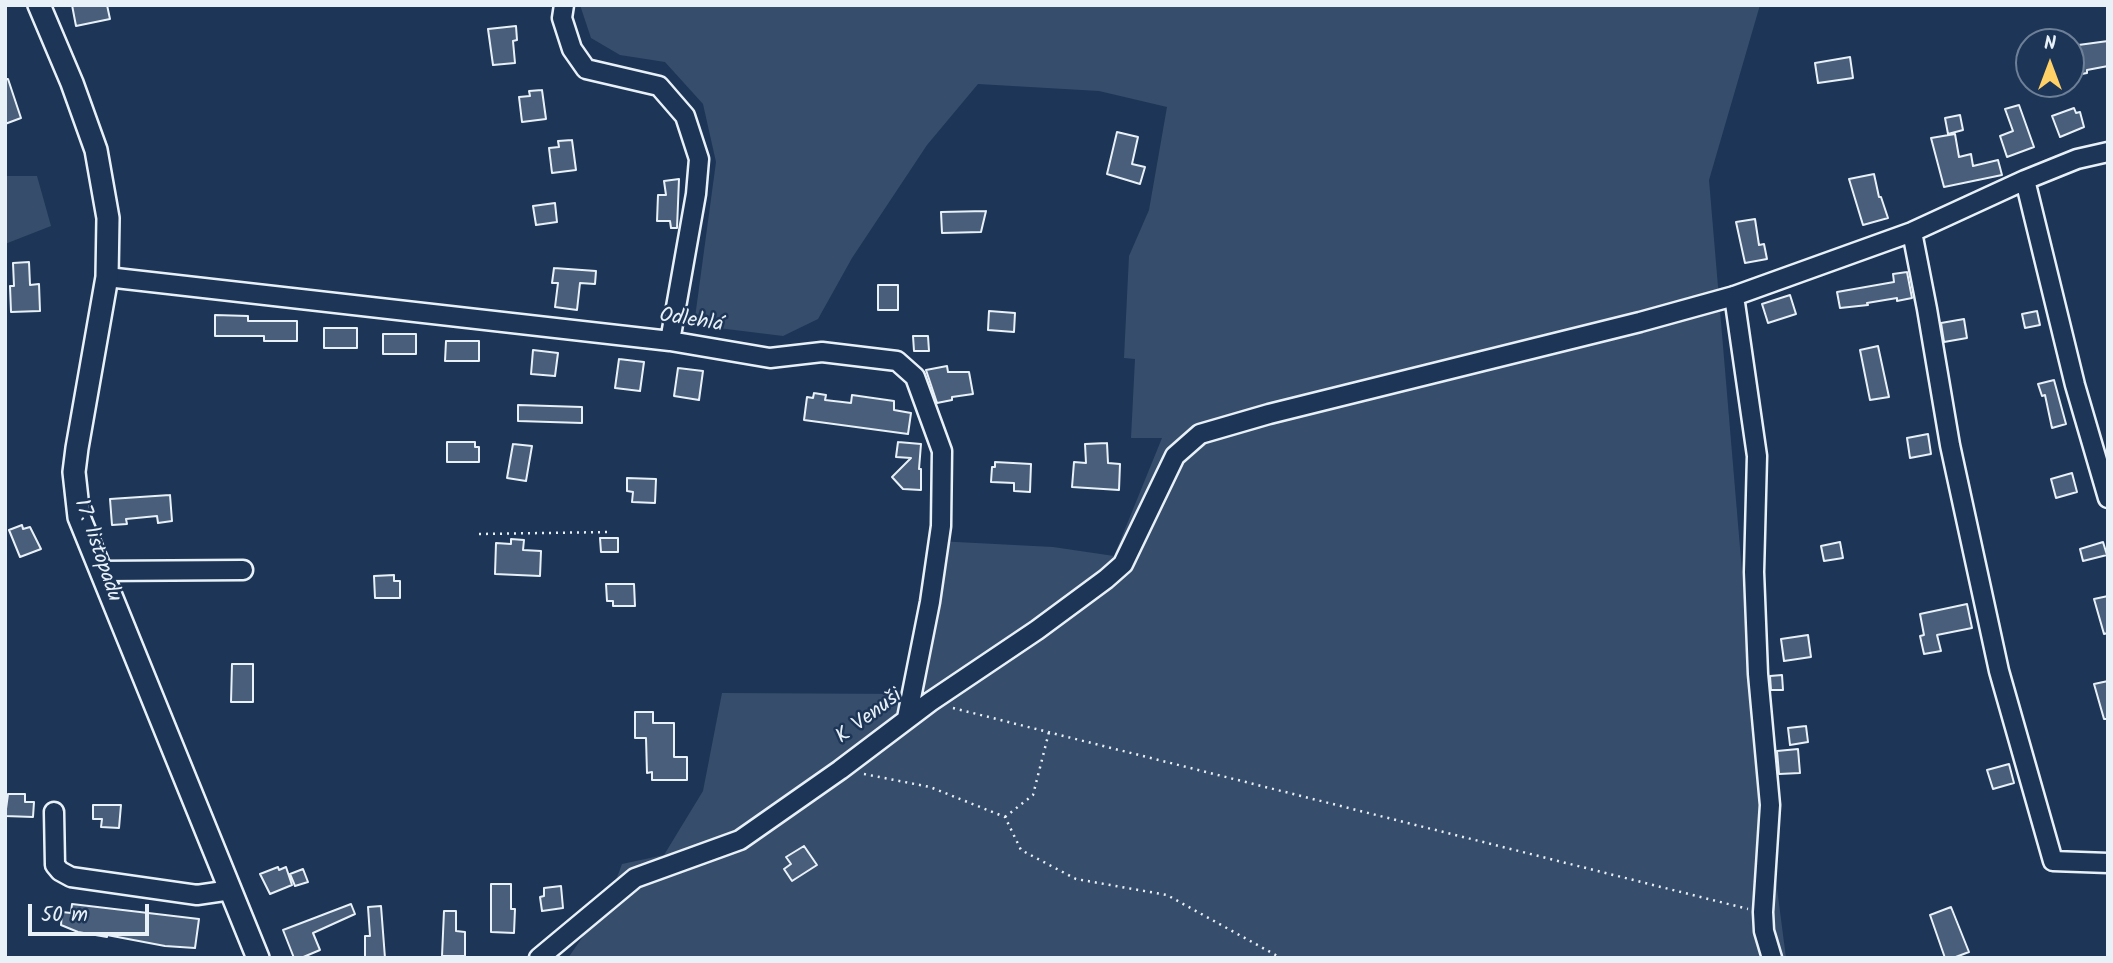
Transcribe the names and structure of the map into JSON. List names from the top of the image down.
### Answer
{
  "streets": {
    "main road": ["17. listopadu"],
    "street": ["Odlehlá", "K Venuši"]
  },
  "crossings": [
    ["Odlehlá", "17. listopadu"],
    ["Odlehlá", "K Venuši"]
  ],
  "scale_bar": "50 m",
  "north": "top"
}
